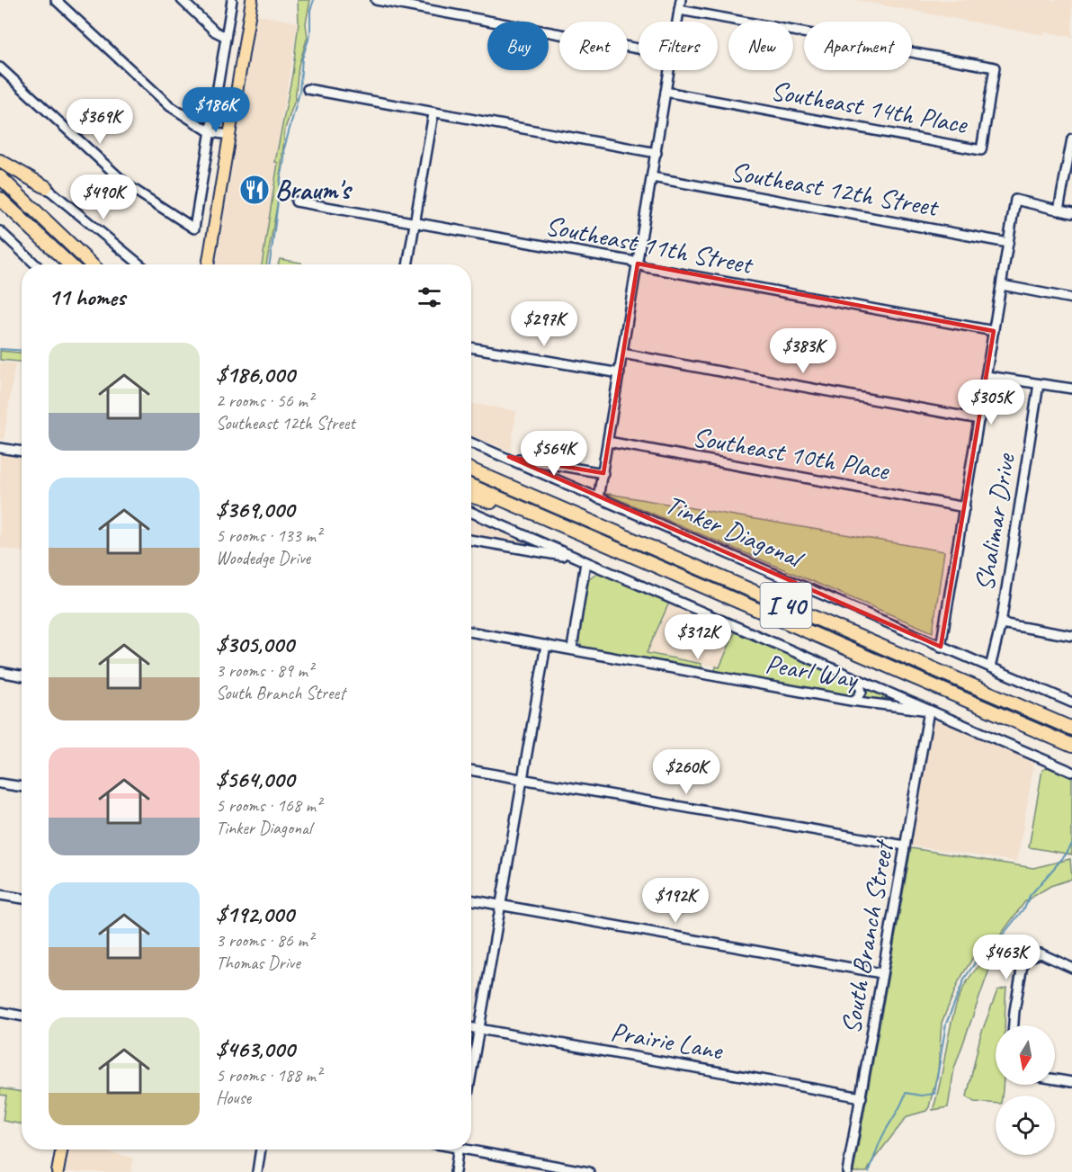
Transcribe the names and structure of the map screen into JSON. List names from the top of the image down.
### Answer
{
  "streets": {
    "highway": ["Tinker Diagonal", "I 40"],
    "street": [
      "Southeast 14th Place",
      "Southeast 12th Street",
      "Southeast 11th Street",
      "Southeast 10th Place",
      "Shalimar Drive",
      "Pearl Way",
      "South Branch Street",
      "Prairie Lane"
    ]
  },
  "crossings": [
    ["Shalimar Drive", "Tinker Diagonal"],
    ["Pearl Way", "South Branch Street"],
    ["South Branch Street", "Prairie Lane"]
  ],
  "places": {
    "restaurant": ["Braum's"]
  },
  "north": "bottom",
  "page": {
    "chip": [
      "Buy",
      "Rent",
      "Filters",
      "New",
      "Apartment"
    ],
    "price": [
      "$186K",
      "$369K",
      "$490K",
      "$297K",
      "$383K",
      "$305K",
      "$564K",
      "$312K",
      "$260K",
      "$192K",
      "$463K"
    ],
    "heading": "11 homes",
    "list": [
      {
        "name": "$186,000",
        "note": "2 rooms · 56 m² · Southeast 12th Street"
      },
      {
        "name": "$369,000",
        "note": "5 rooms · 133 m² · Woodedge Drive"
      },
      {
        "name": "$305,000",
        "note": "3 rooms · 89 m² · South Branch Street"
      },
      {
        "name": "$564,000",
        "note": "5 rooms · 168 m² · Tinker Diagonal"
      },
      {
        "name": "$192,000",
        "note": "3 rooms · 86 m² · Thomas Drive"
      },
      {
        "name": "$463,000",
        "note": "5 rooms · 188 m² · House"
      }
    ]
  }
}
